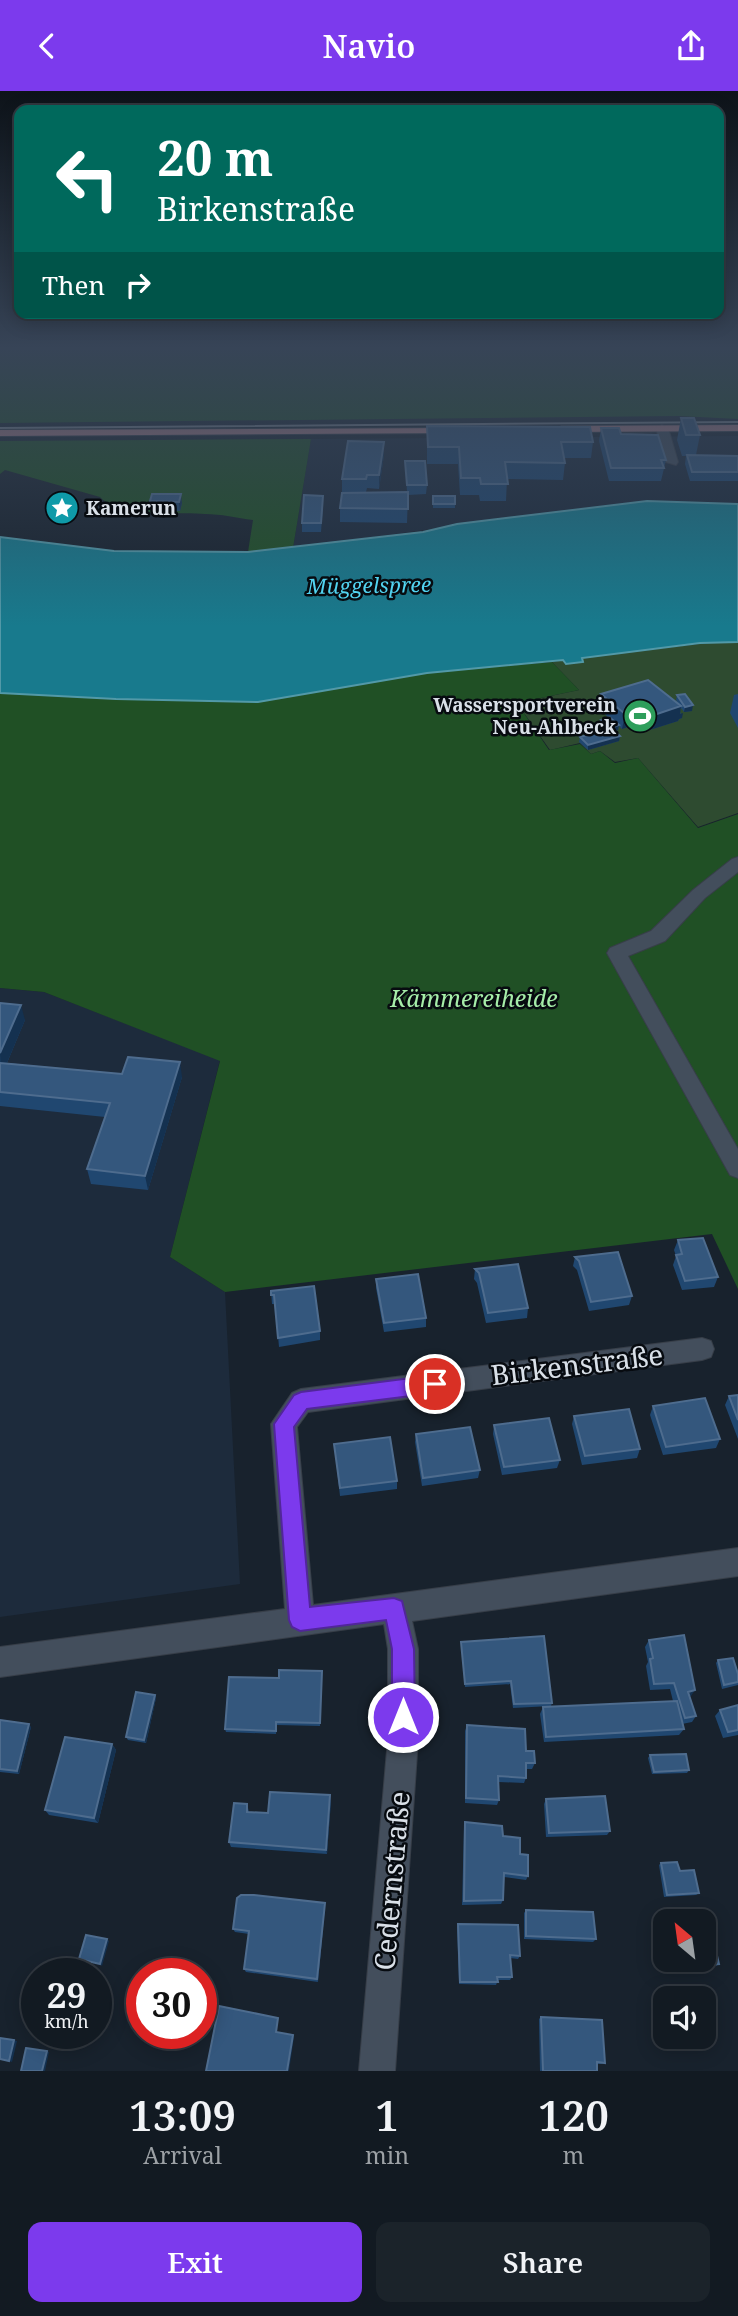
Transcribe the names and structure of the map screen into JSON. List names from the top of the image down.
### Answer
{
  "streets": {
    "street": ["Birkenstraße", "Cedernstraße"]
  },
  "water": ["Müggelspree"],
  "parks": ["Kämmereiheide"],
  "places": {
    "place": ["Kamerun"],
    "sports": ["Wassersportverein Neu-Ahlbeck"]
  },
  "north": "top left",
  "page": {
    "header": "Navio",
    "turn": ["20 m", "Birkenstraße"],
    "then": "Then",
    "speed": "29 km/h",
    "limit": "30",
    "eta": [
      "13:09",
      "Arrival",
      "1",
      "min",
      "120",
      "m"
    ],
    "buttons": ["Exit", "Share"]
  }
}
